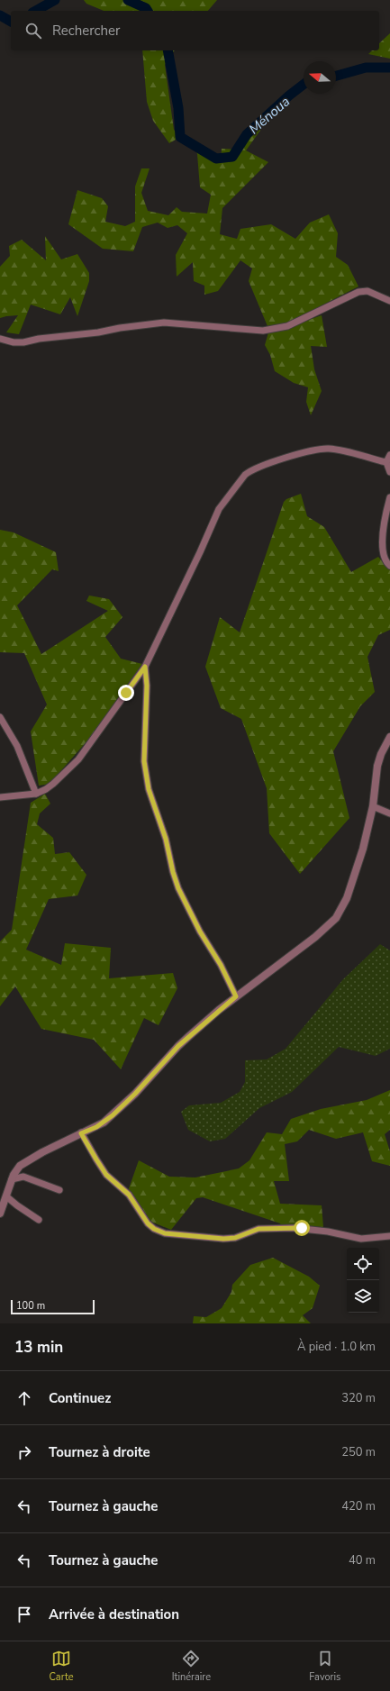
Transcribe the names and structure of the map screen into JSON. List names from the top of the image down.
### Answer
{
  "water": ["Ménoua"],
  "scale_bar": "100 m",
  "north": "left",
  "page": {
    "search": "Rechercher",
    "scale": "100 m",
    "heading": ["13 min", "À pied · 1.0 km"],
    "list": [
      ["Continuez", "320 m"],
      ["Tournez à droite", "250 m"],
      ["Tournez à gauche", "420 m"],
      ["Tournez à gauche", "40 m"],
      "Arrivée à destination"
    ],
    "nav": ["Carte", "Itinéraire", "Favoris"]
  }
}
